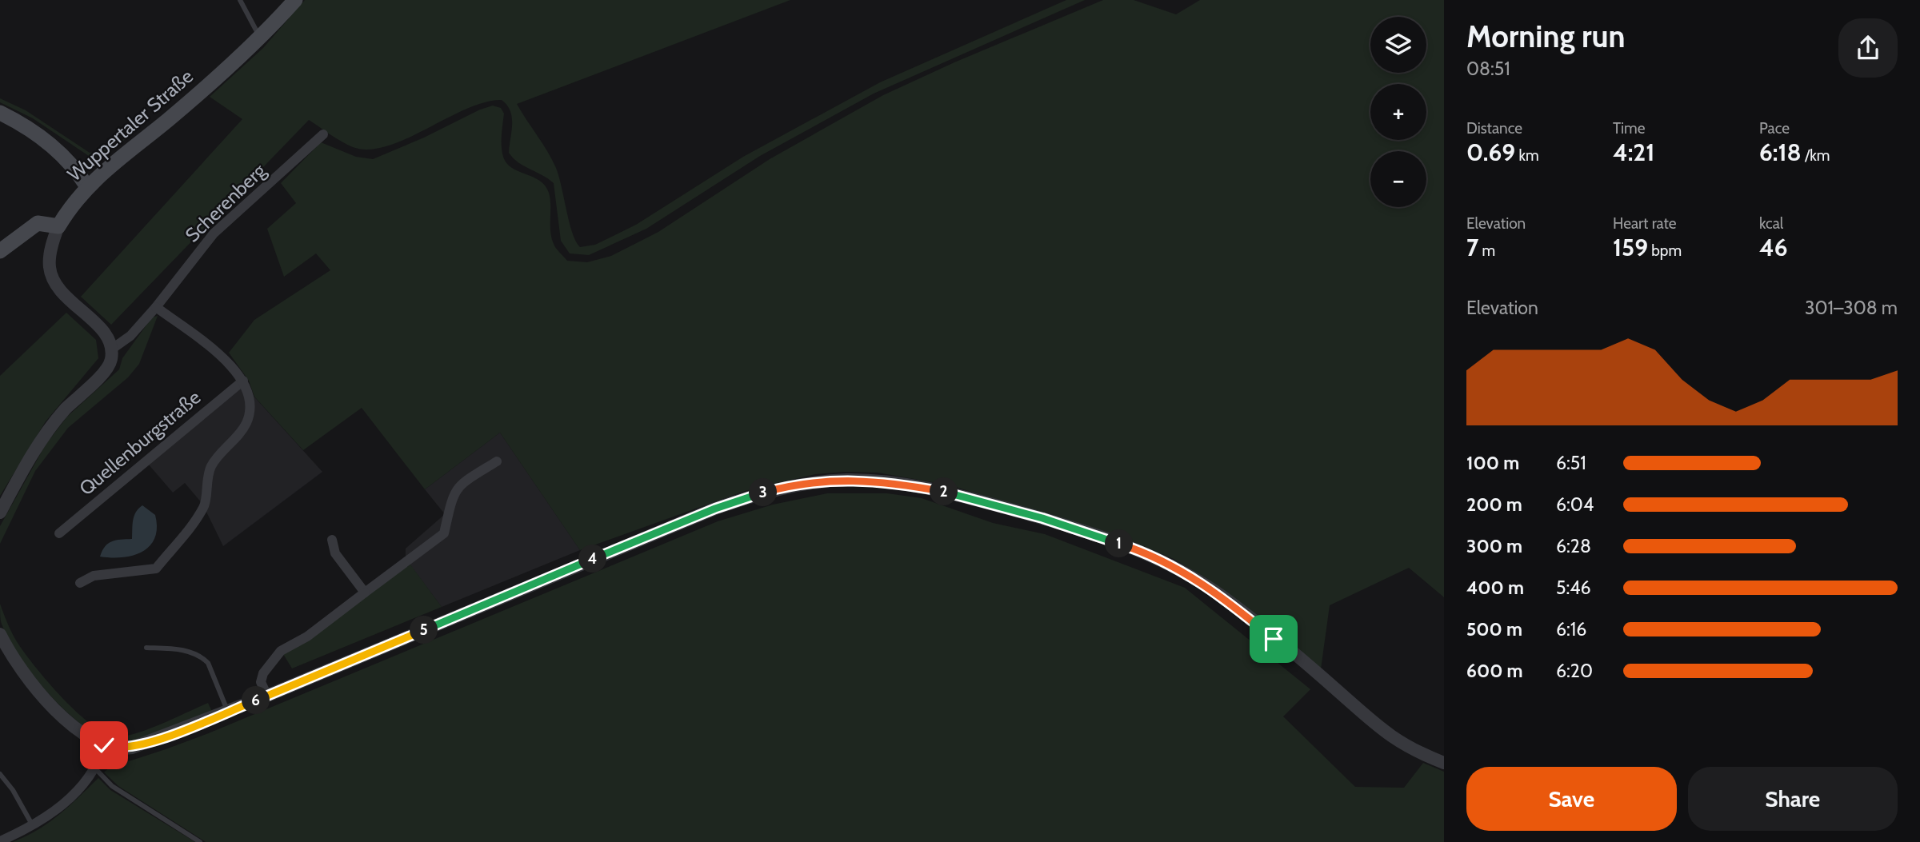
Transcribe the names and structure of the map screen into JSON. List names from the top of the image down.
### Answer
{
  "streets": {
    "main road": ["Wuppertaler Straße"],
    "street": ["Scherenberg", "Quellenburgstraße"]
  },
  "crossings": [
    ["Wuppertaler Straße", "Scherenberg"]
  ],
  "page": {
    "heading": ["Morning run", "08:51"],
    "map_buttons": ["+", "−"],
    "stats": [
      ["Distance", "0.69 km"],
      ["Time", "4:21"],
      ["Pace", "6:18 /km"],
      ["Elevation", "7 m"],
      ["Heart rate", "159 bpm"],
      ["kcal", "46"]
    ],
    "chart": ["Elevation", "301–308 m"],
    "list": [
      {
        "name": "100 m",
        "note": "6:51"
      },
      {
        "name": "200 m",
        "note": "6:04"
      },
      {
        "name": "300 m",
        "note": "6:28"
      },
      {
        "name": "400 m",
        "note": "5:46"
      },
      {
        "name": "500 m",
        "note": "6:16"
      },
      {
        "name": "600 m",
        "note": "6:20"
      }
    ],
    "pins": [
      "2",
      "3",
      "1",
      "4",
      "5",
      "6"
    ],
    "buttons": ["Save", "Share"]
  }
}
